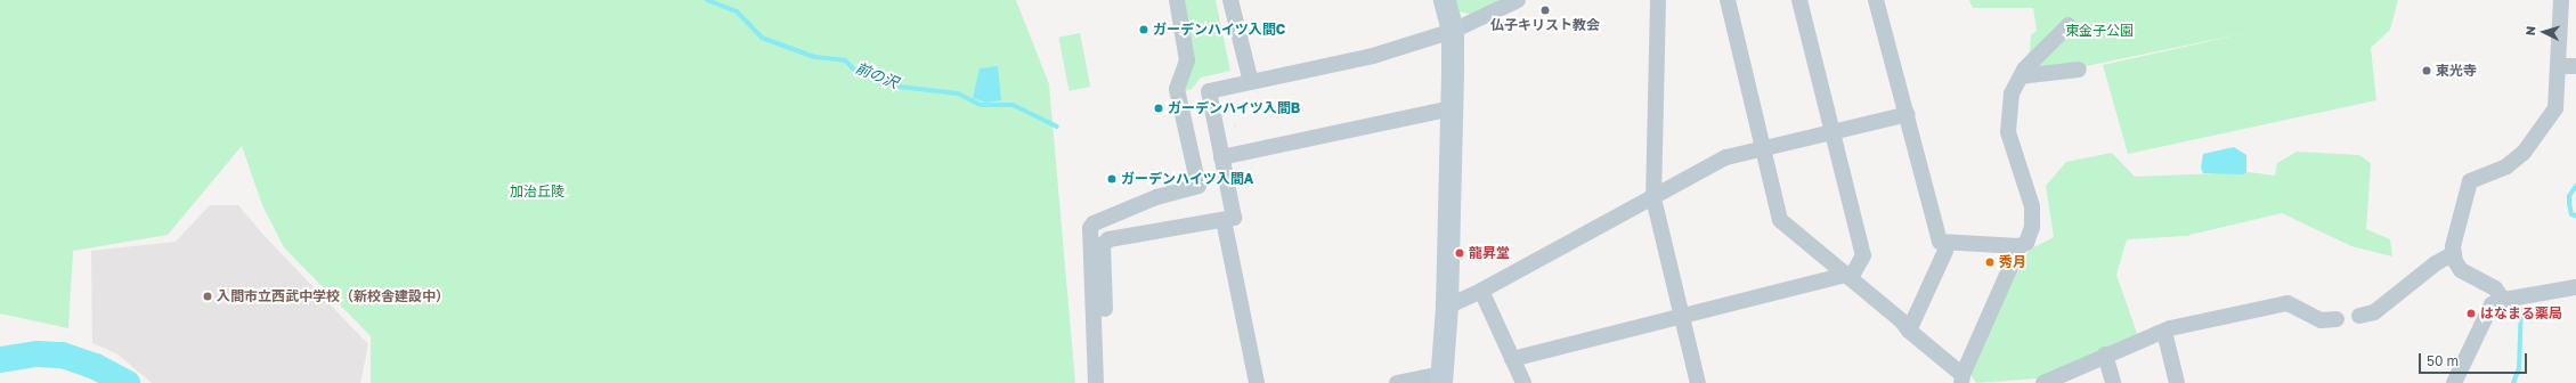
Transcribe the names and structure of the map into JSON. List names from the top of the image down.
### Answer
{
  "water": ["前の沢"],
  "parks": ["東金子公園", "加治丘陵"],
  "places": [
    "仏子キリスト教会",
    "ガーデンハイツ入間C",
    "東光寺",
    "ガーデンハイツ入間B",
    "ガーデンハイツ入間A",
    "龍昇堂",
    "秀月",
    "入間市立西武中学校（新校舎建設中）",
    "はなまる薬局"
  ],
  "scale_bar": "50 m",
  "north": "left"
}
